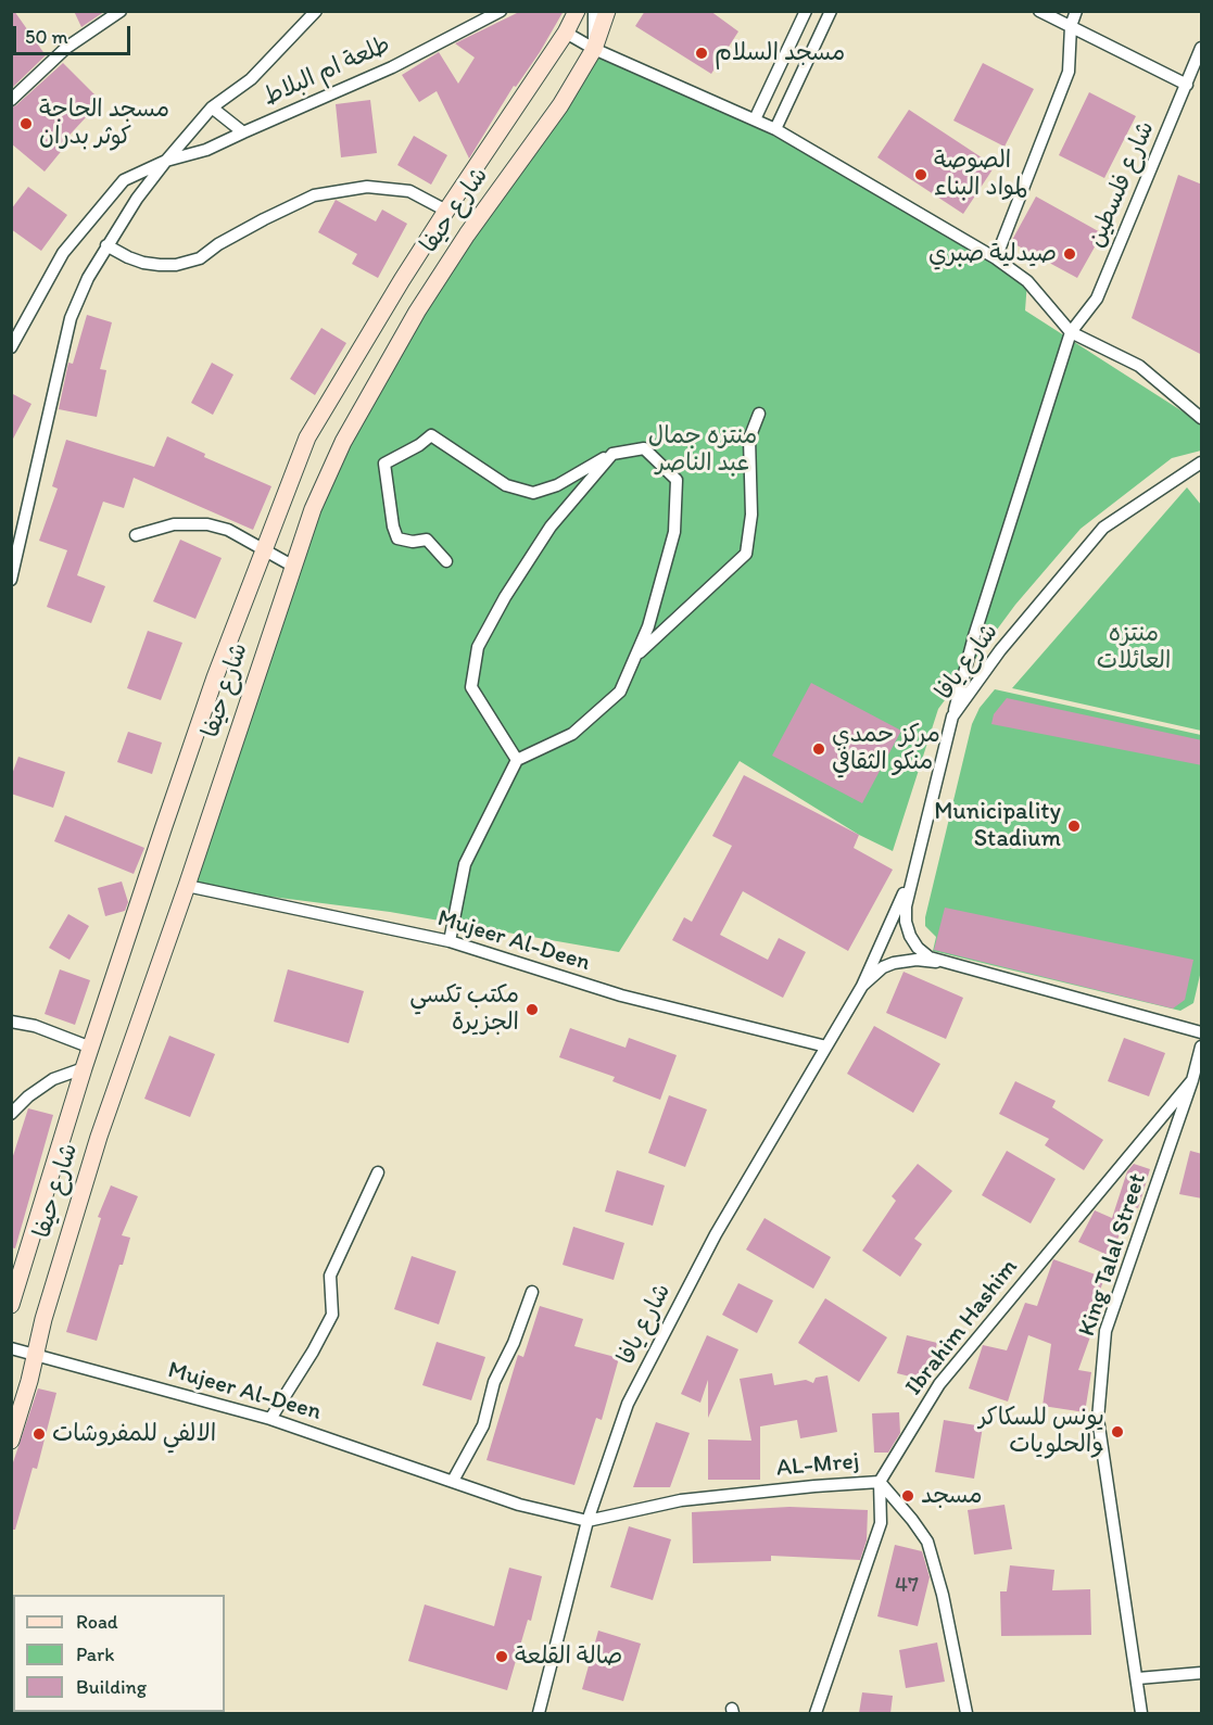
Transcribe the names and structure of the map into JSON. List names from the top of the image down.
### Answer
{
  "streets": {
    "main road": ["شارع حيفا"],
    "street": [
      "طلعة ام البلاط",
      "شارع فلسطين",
      "شارع يافا",
      "Mujeer Al-Deen",
      "King Talal Street",
      "Ibrahim Hashim",
      "AL-Mrej"
    ]
  },
  "crossings": [
    ["شارع حيفا", "Mujeer Al-Deen"],
    ["شارع يافا", "Mujeer Al-Deen"],
    ["شارع يافا", "AL-Mrej"],
    ["Mujeer Al-Deen", "AL-Mrej"],
    ["King Talal Street", "Ibrahim Hashim"],
    ["Ibrahim Hashim", "AL-Mrej"]
  ],
  "parks": ["منتزه جمال عبد الناصر", "منتزه العائلات"],
  "places": [
    "مسجد السلام",
    "مسجد الحاجة كوثر بدران",
    "الصوصة لمواد البناء",
    "صيدلية صبري",
    "مركز حمدي منكو الثقافي",
    "Municipality Stadium",
    "مكتب تكسي الجزيرة",
    "يونس للسكاكر والحلويات",
    "الالفي للمفروشات",
    "مسجد",
    "صالة القلعة"
  ],
  "house_numbers": ["47"],
  "legend": ["Road", "Park", "Building"],
  "scale_bar": "50 m"
}
